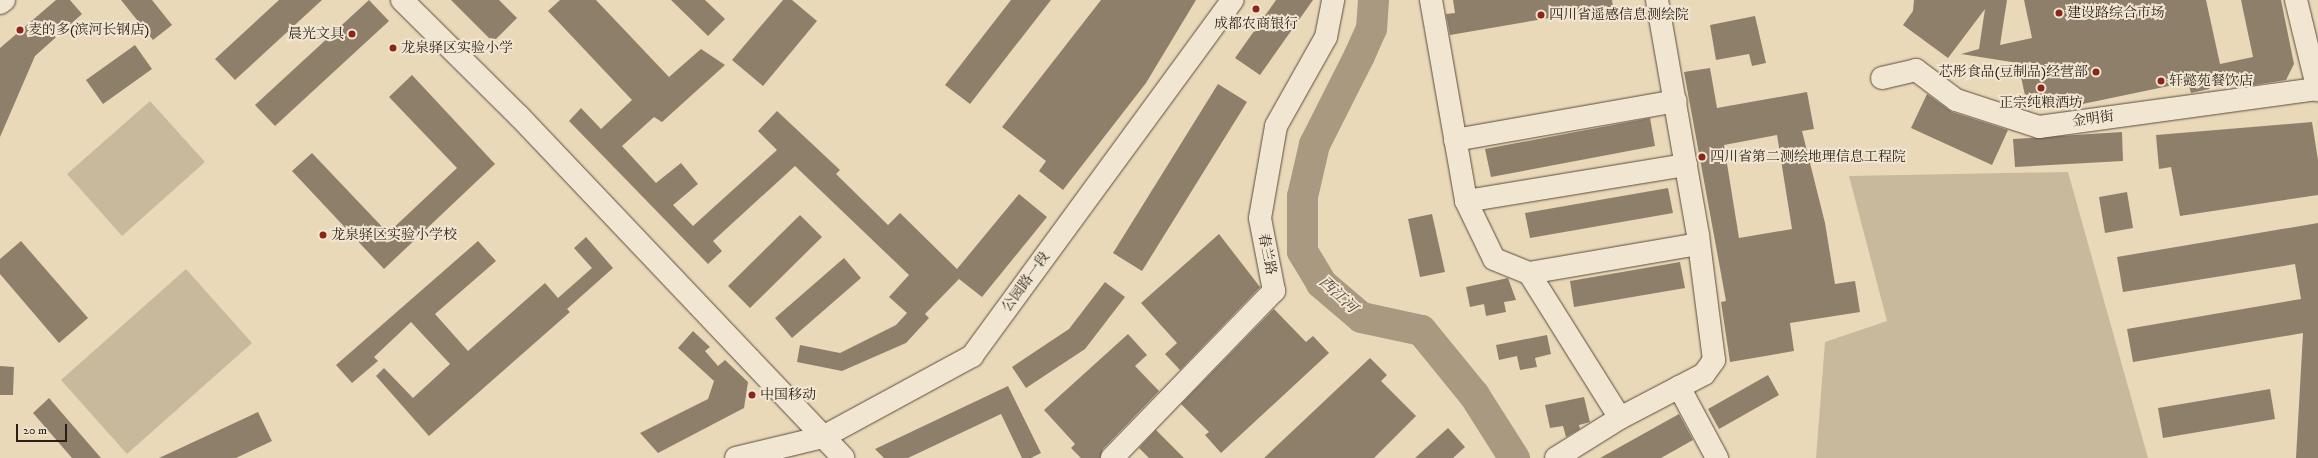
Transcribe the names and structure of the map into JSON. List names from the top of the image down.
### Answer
{
  "streets": {
    "street": ["金明街", "春兰路", "公园路一段"]
  },
  "water": ["西江河"],
  "places": [
    "成都农商银行",
    "建设路综合市场",
    "四川省遥感信息测绘院",
    "麦的多(滨河长钢店)",
    "晨光文具",
    "龙泉驿区实验小学",
    "芯彤食品(豆制品)经营部",
    "轩懿苑餐饮店",
    "正宗纯粮酒坊",
    "四川省第二测绘地理信息工程院",
    "龙泉驿区实验小学校",
    "中国移动"
  ],
  "scale_bar": "20 m"
}
